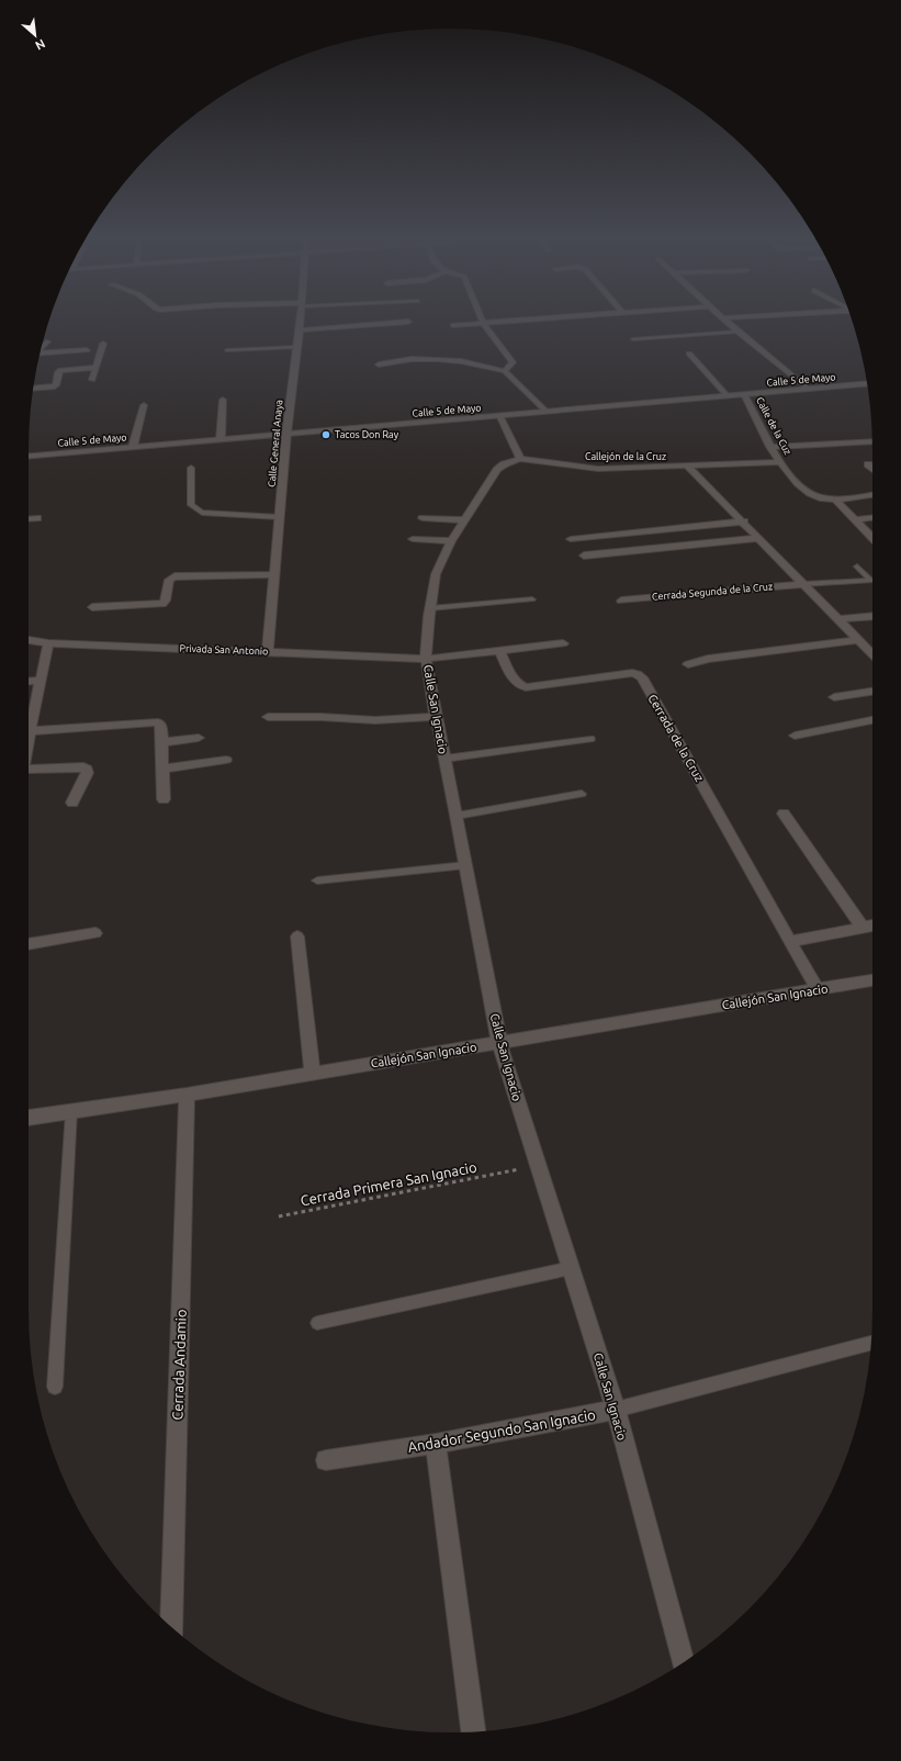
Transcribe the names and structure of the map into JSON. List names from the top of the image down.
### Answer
{
  "streets": {
    "street": [
      "Calle 5 de Mayo",
      "Calle de la Cuz",
      "Calle General Anaya",
      "Callejón de la Cruz",
      "Cerrada Segunda de la Cruz",
      "Privada San Antonio",
      "Calle San Ignacio",
      "Cerrada de la Cruz",
      "Callejón San Ignacio",
      "Cerrada Andamio",
      "Andador Segundo San Ignacio"
    ],
    "path": ["Cerrada Primera San Ignacio"]
  },
  "crossings": [
    ["Calle 5 de Mayo", "Calle de la Cuz"],
    ["Calle 5 de Mayo", "Calle General Anaya"],
    ["Calle de la Cuz", "Callejón de la Cruz"],
    ["Calle General Anaya", "Privada San Antonio"],
    ["Callejón de la Cruz", "Calle San Ignacio"],
    ["Privada San Antonio", "Calle San Ignacio"],
    ["Privada San Antonio", "Cerrada de la Cruz"],
    ["Calle San Ignacio", "Callejón San Ignacio"],
    ["Calle San Ignacio", "Andador Segundo San Ignacio"],
    ["Callejón San Ignacio", "Cerrada Andamio"]
  ],
  "places": ["Tacos Don Ray"],
  "north": "bottom right"
}
